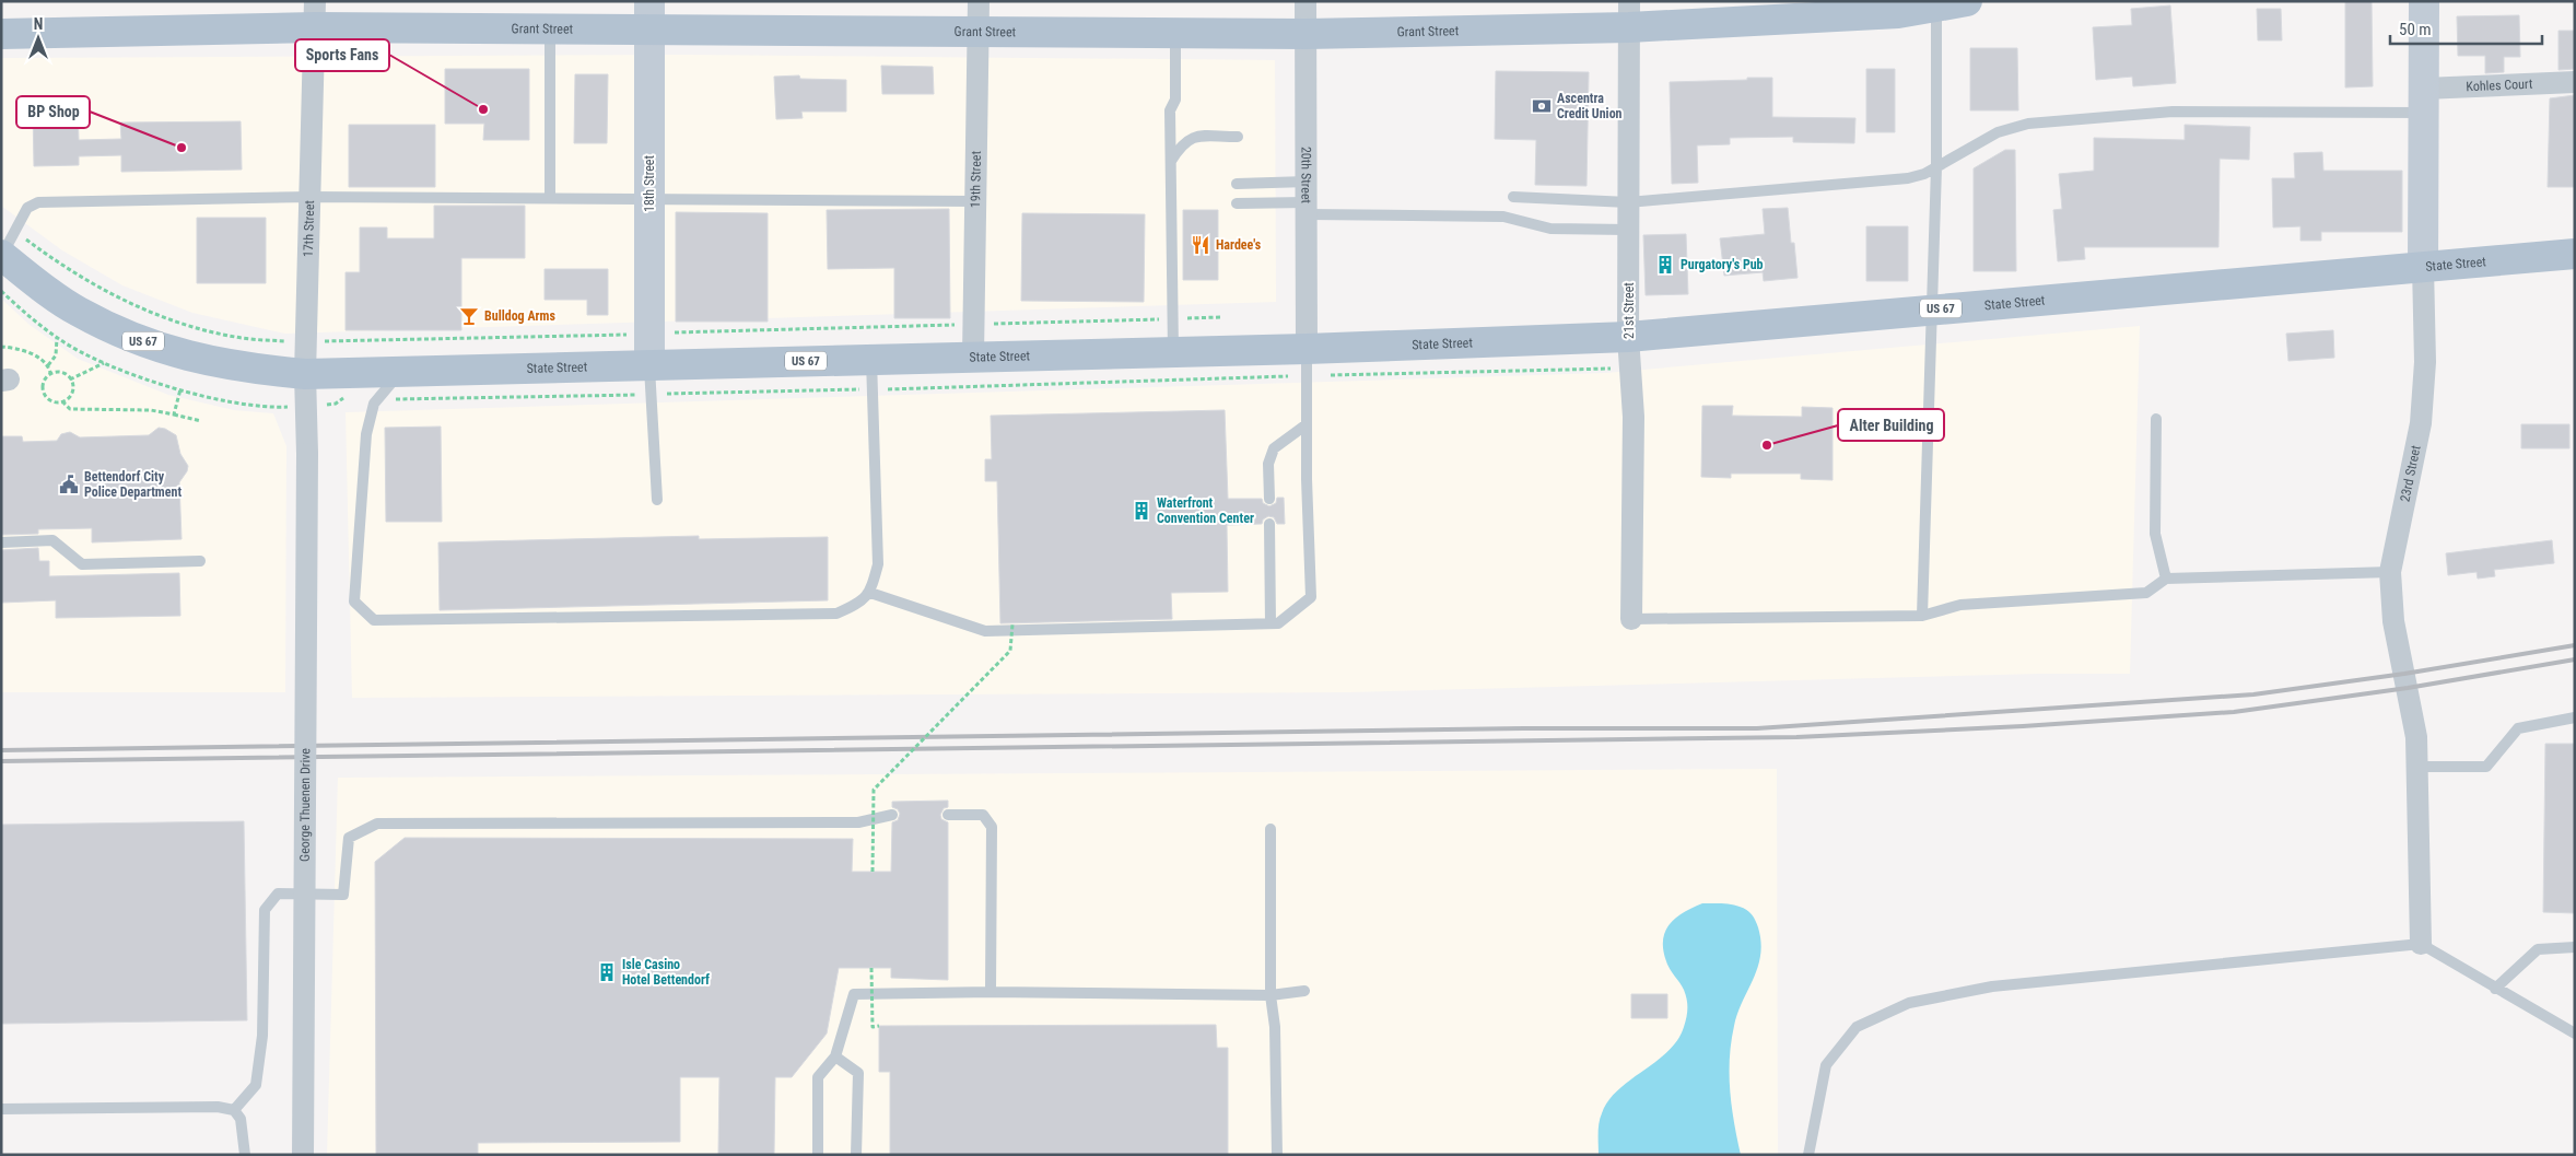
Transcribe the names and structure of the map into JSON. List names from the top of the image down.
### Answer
{
  "streets": {
    "main road": ["Grant Street", "State Street", "US 67"],
    "street": [
      "Kohles Court",
      "20th Street",
      "19th Street",
      "18th Street",
      "17th Street",
      "21st Street",
      "23rd Street",
      "George Thuenen Drive"
    ]
  },
  "crossings": [
    ["Grant Street", "20th Street"],
    ["Grant Street", "19th Street"],
    ["Grant Street", "18th Street"],
    ["Grant Street", "17th Street"],
    ["Grant Street", "21st Street"],
    ["Kohles Court", "23rd Street"],
    ["20th Street", "State Street"],
    ["19th Street", "State Street"],
    ["18th Street", "State Street"],
    ["17th Street", "State Street"],
    ["17th Street", "US 67"],
    ["17th Street", "George Thuenen Drive"],
    ["State Street", "US 67"],
    ["State Street", "21st Street"],
    ["State Street", "23rd Street"]
  ],
  "places": {
    "bank": ["Ascentra Credit Union"],
    "other": ["Sports Fans", "BP Shop", "Alter Building"],
    "restaurant": ["Hardee's"],
    "building": ["Purgatory's Pub", "Waterfront Convention Center", "Isle Casino Hotel Bettendorf"],
    "bar": ["Bulldog Arms"],
    "public building": ["Bettendorf City Police Department"]
  },
  "scale_bar": "50 m",
  "north": "top"
}
